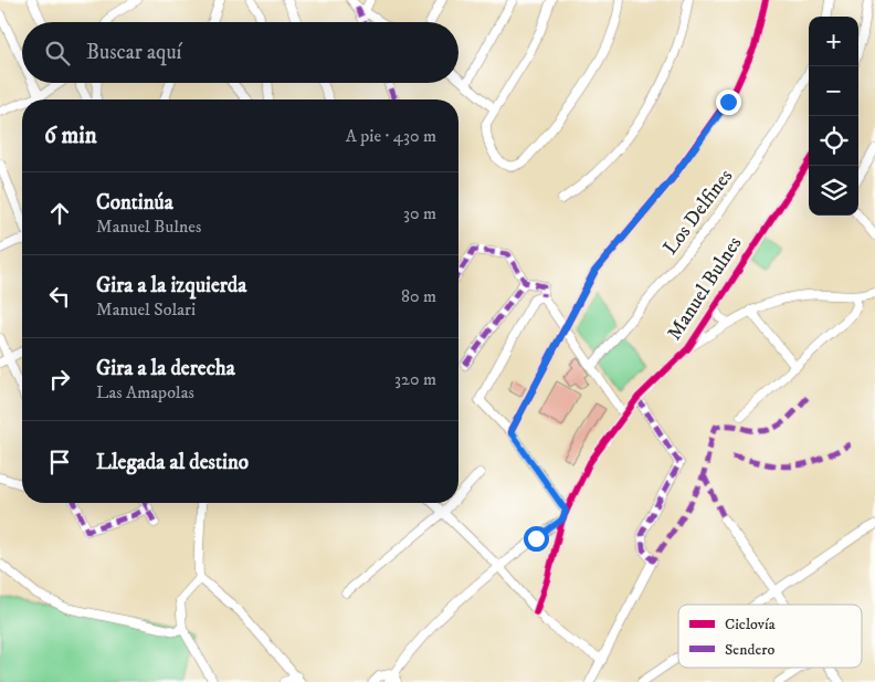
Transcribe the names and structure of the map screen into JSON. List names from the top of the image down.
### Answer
{
  "streets": {
    "street": ["Los Delfines", "Manuel Bulnes"]
  },
  "legend": ["Ciclovía", "Sendero"],
  "page": {
    "map_buttons": ["+", "−"],
    "search": "Buscar aquí",
    "heading": ["6 min", "A pie · 430 m"],
    "list": [
      ["Continúa", "Manuel Bulnes", "30 m"],
      ["Gira a la izquierda", "Manuel Solari", "80 m"],
      ["Gira a la derecha", "Las Amapolas", "320 m"],
      "Llegada al destino"
    ]
  }
}
